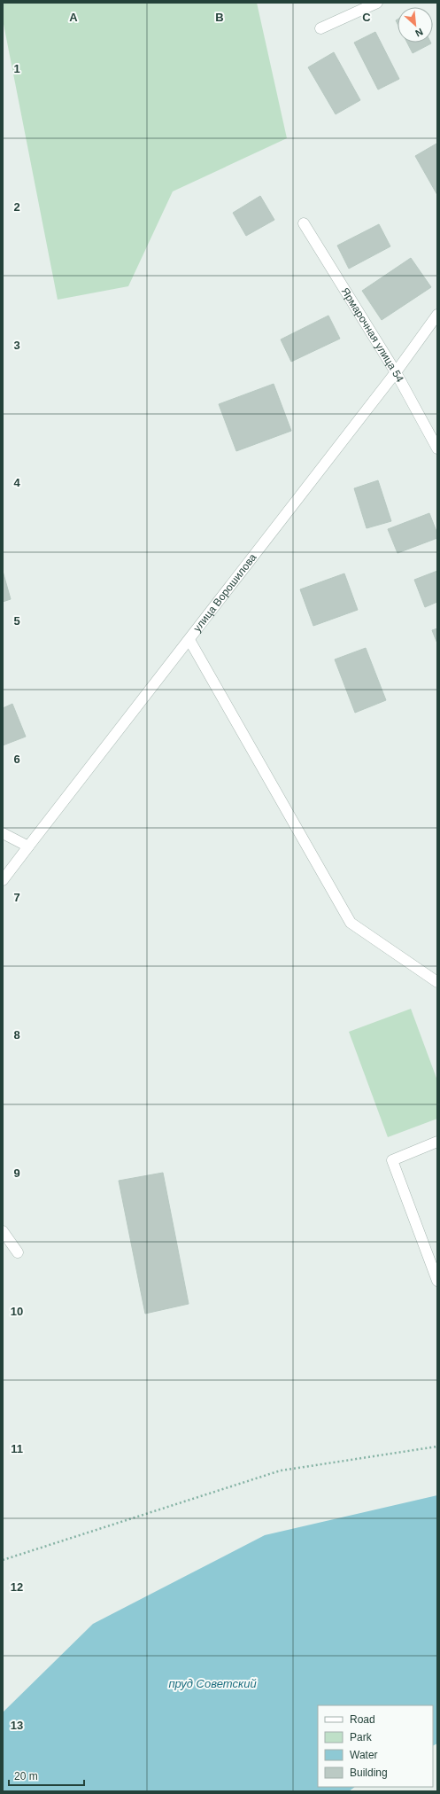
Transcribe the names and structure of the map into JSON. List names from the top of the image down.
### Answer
{
  "streets": {
    "street": ["Ярмарочная улица 54", "улица Ворошилова"]
  },
  "crossings": [
    ["Ярмарочная улица 54", "улица Ворошилова"]
  ],
  "water": ["пруд Советский"],
  "legend": [
    "Road",
    "Park",
    "Water",
    "Building"
  ],
  "scale_bar": "20 m",
  "north": "bottom right",
  "grid": {
    "columns": ["A", "B", "C"],
    "rows": [
      "1",
      "2",
      "3",
      "4",
      "5",
      "6",
      "7",
      "8",
      "9",
      "10",
      "11",
      "12",
      "13"
    ]
  }
}
